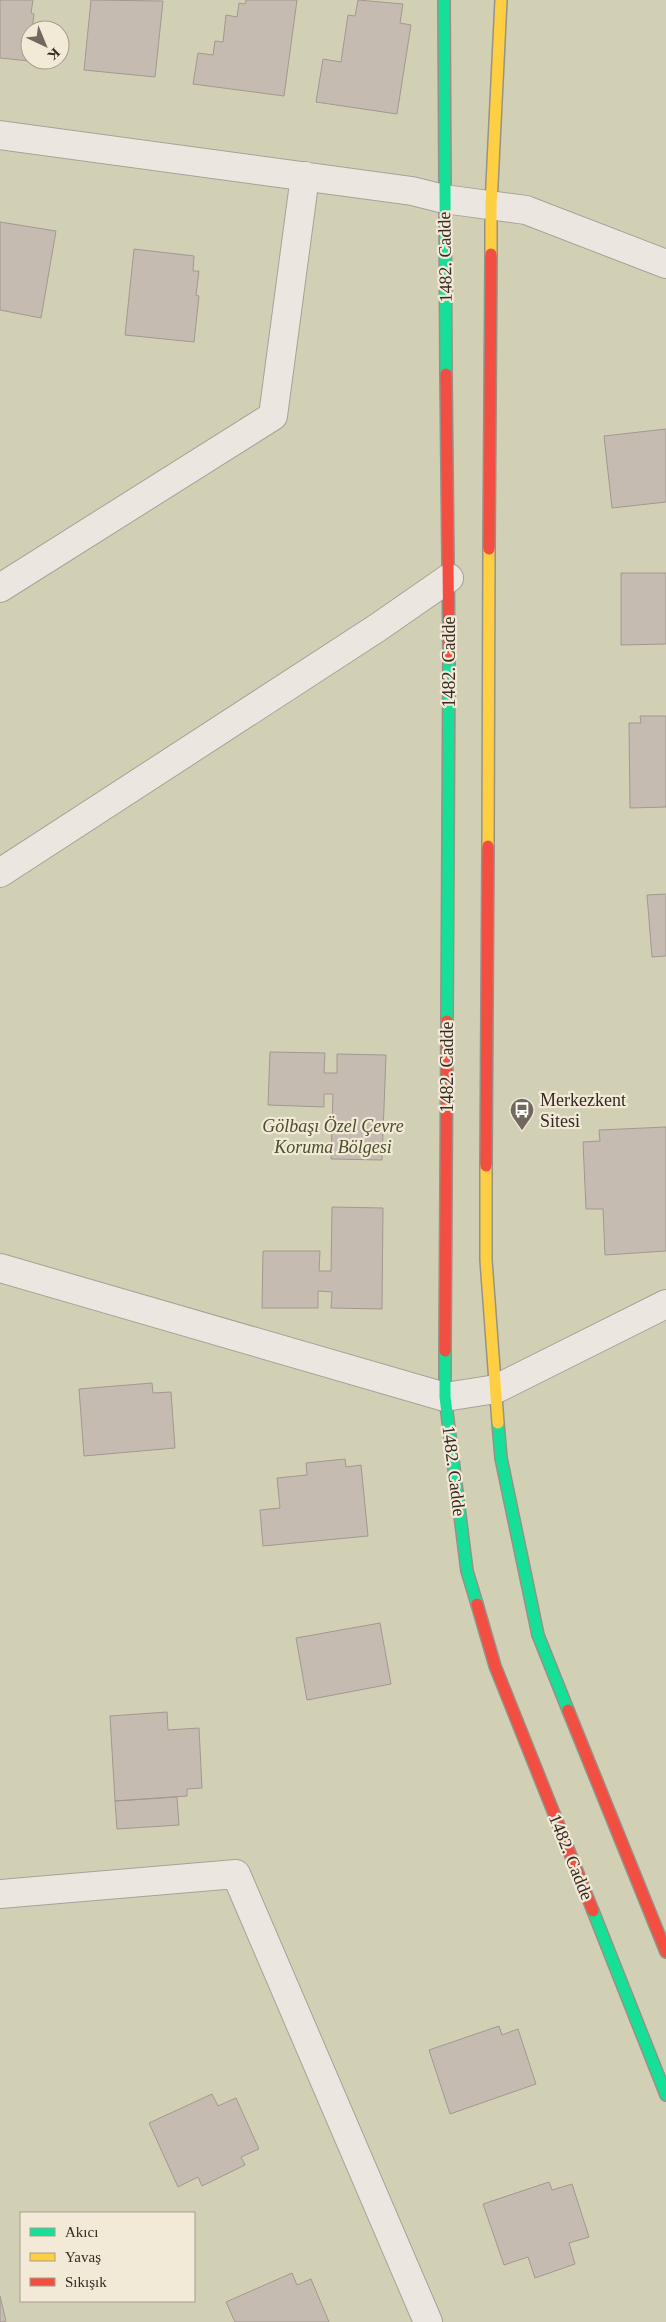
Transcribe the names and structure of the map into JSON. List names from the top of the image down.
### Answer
{
  "streets": {
    "street": ["1482. Cadde"]
  },
  "parks": ["Gölbaşı Özel Çevre Koruma Bölgesi"],
  "places": {
    "bus stop": ["Merkezkent Sitesi"]
  },
  "legend": ["Akıcı", "Yavaş", "Sıkışık"],
  "north": "bottom right"
}
